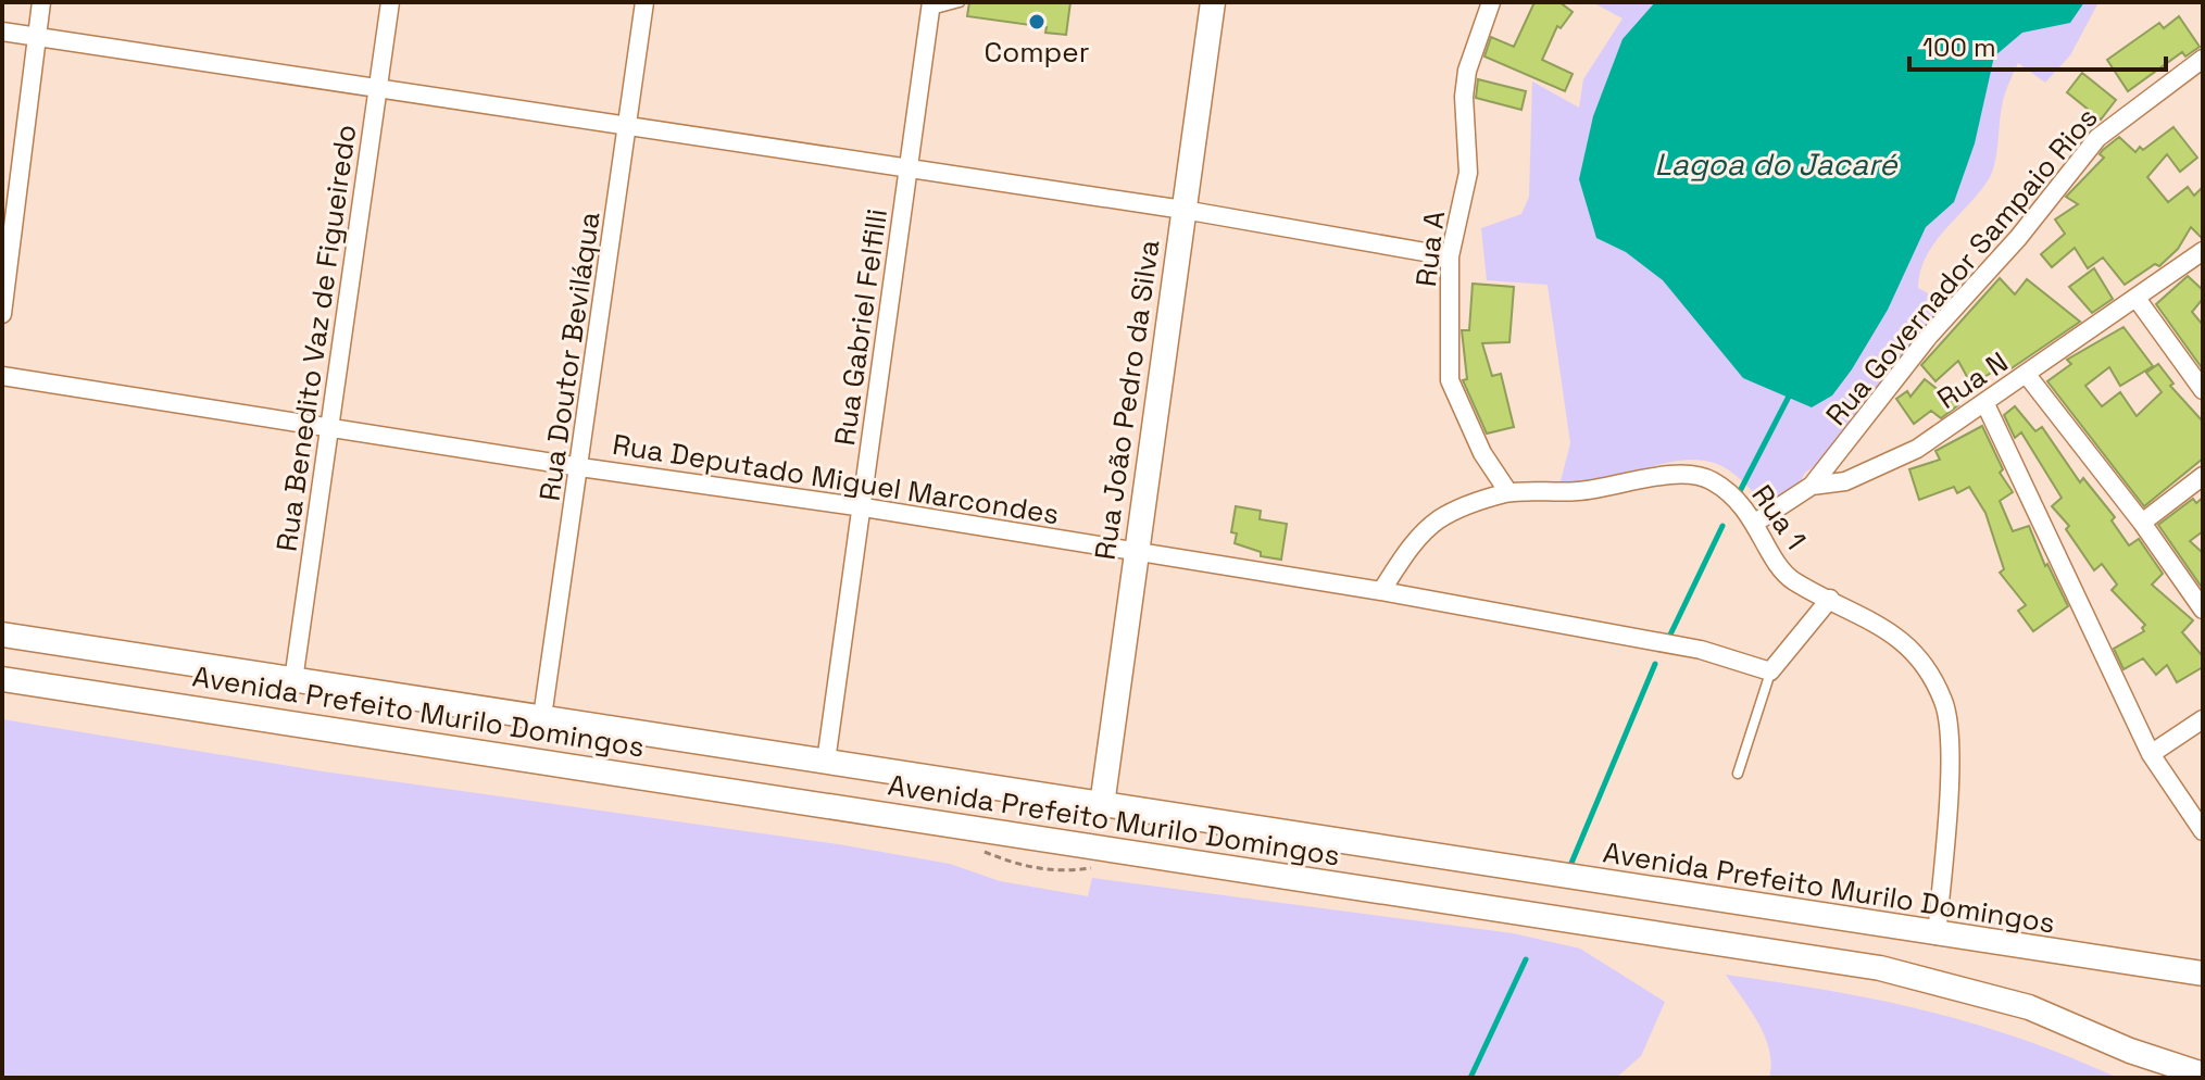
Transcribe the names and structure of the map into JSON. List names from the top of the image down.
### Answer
{
  "streets": {
    "main road": ["Rua João Pedro da Silva", "Avenida Prefeito Murilo Domingos"],
    "street": [
      "Rua A",
      "Rua Governador Sampaio Rios",
      "Rua Gabriel Felfilli",
      "Rua Benedito Vaz de Figueiredo",
      "Rua Doutor Beviláqua",
      "Rua N",
      "Rua Deputado Miguel Marcondes",
      "Rua 1"
    ]
  },
  "crossings": [
    ["Rua A", "Rua 1"],
    ["Rua Governador Sampaio Rios", "Rua N"],
    ["Rua Gabriel Felfilli", "Rua Deputado Miguel Marcondes"],
    ["Rua Gabriel Felfilli", "Avenida Prefeito Murilo Domingos"],
    ["Rua Benedito Vaz de Figueiredo", "Rua Deputado Miguel Marcondes"],
    ["Rua Benedito Vaz de Figueiredo", "Avenida Prefeito Murilo Domingos"],
    ["Rua Doutor Beviláqua", "Rua Deputado Miguel Marcondes"],
    ["Rua Doutor Beviláqua", "Avenida Prefeito Murilo Domingos"],
    ["Rua N", "Rua 1"],
    ["Rua João Pedro da Silva", "Rua Deputado Miguel Marcondes"],
    ["Rua João Pedro da Silva", "Avenida Prefeito Murilo Domingos"],
    ["Rua Deputado Miguel Marcondes", "Rua 1"],
    ["Rua 1", "Avenida Prefeito Murilo Domingos"]
  ],
  "water": ["Lagoa do Jacaré"],
  "places": ["Comper"],
  "scale_bar": "100 m"
}
